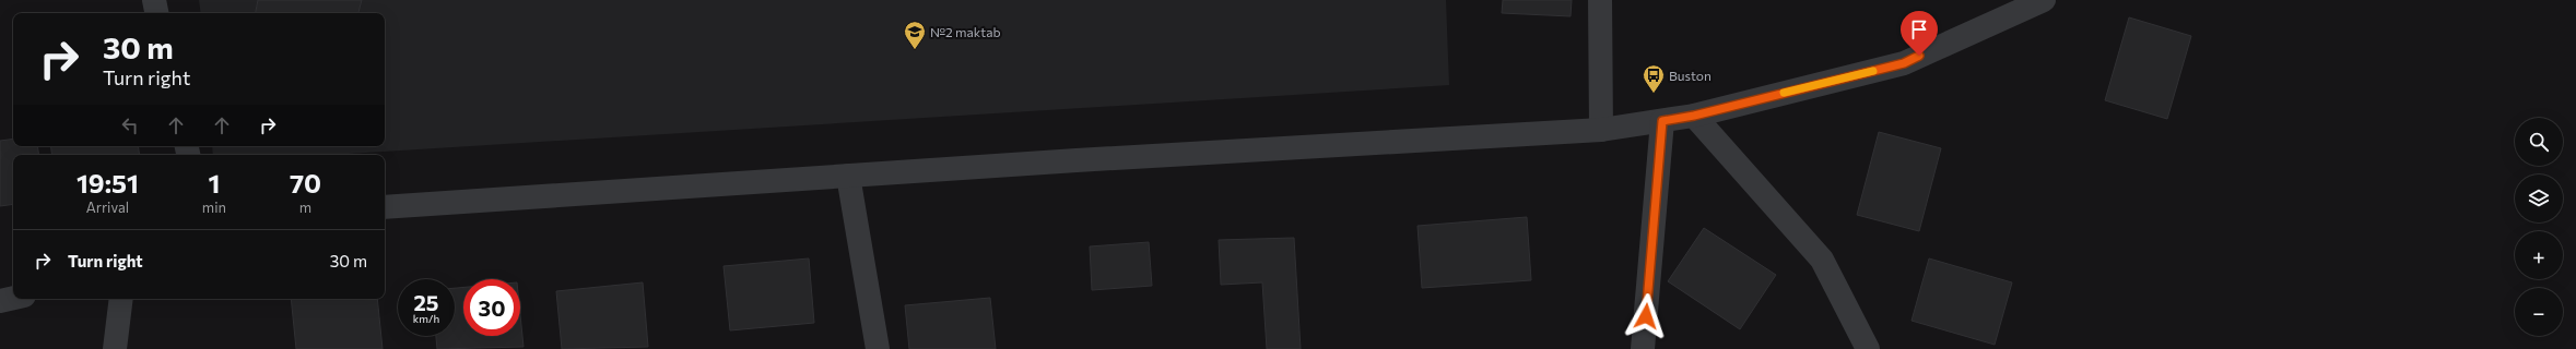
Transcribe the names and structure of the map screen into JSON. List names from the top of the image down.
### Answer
{
  "places": {
    "school or university": ["№2 maktab"],
    "bus stop": ["Buston"]
  },
  "page": {
    "turn": ["30 m", "Turn right"],
    "map_buttons": ["+", "−"],
    "eta": [
      "19:51",
      "Arrival",
      "1",
      "min",
      "70",
      "m"
    ],
    "list": [
      {
        "name": "Turn right",
        "value": "30 m"
      }
    ],
    "speed": "25 km/h",
    "limit": "30"
  }
}
